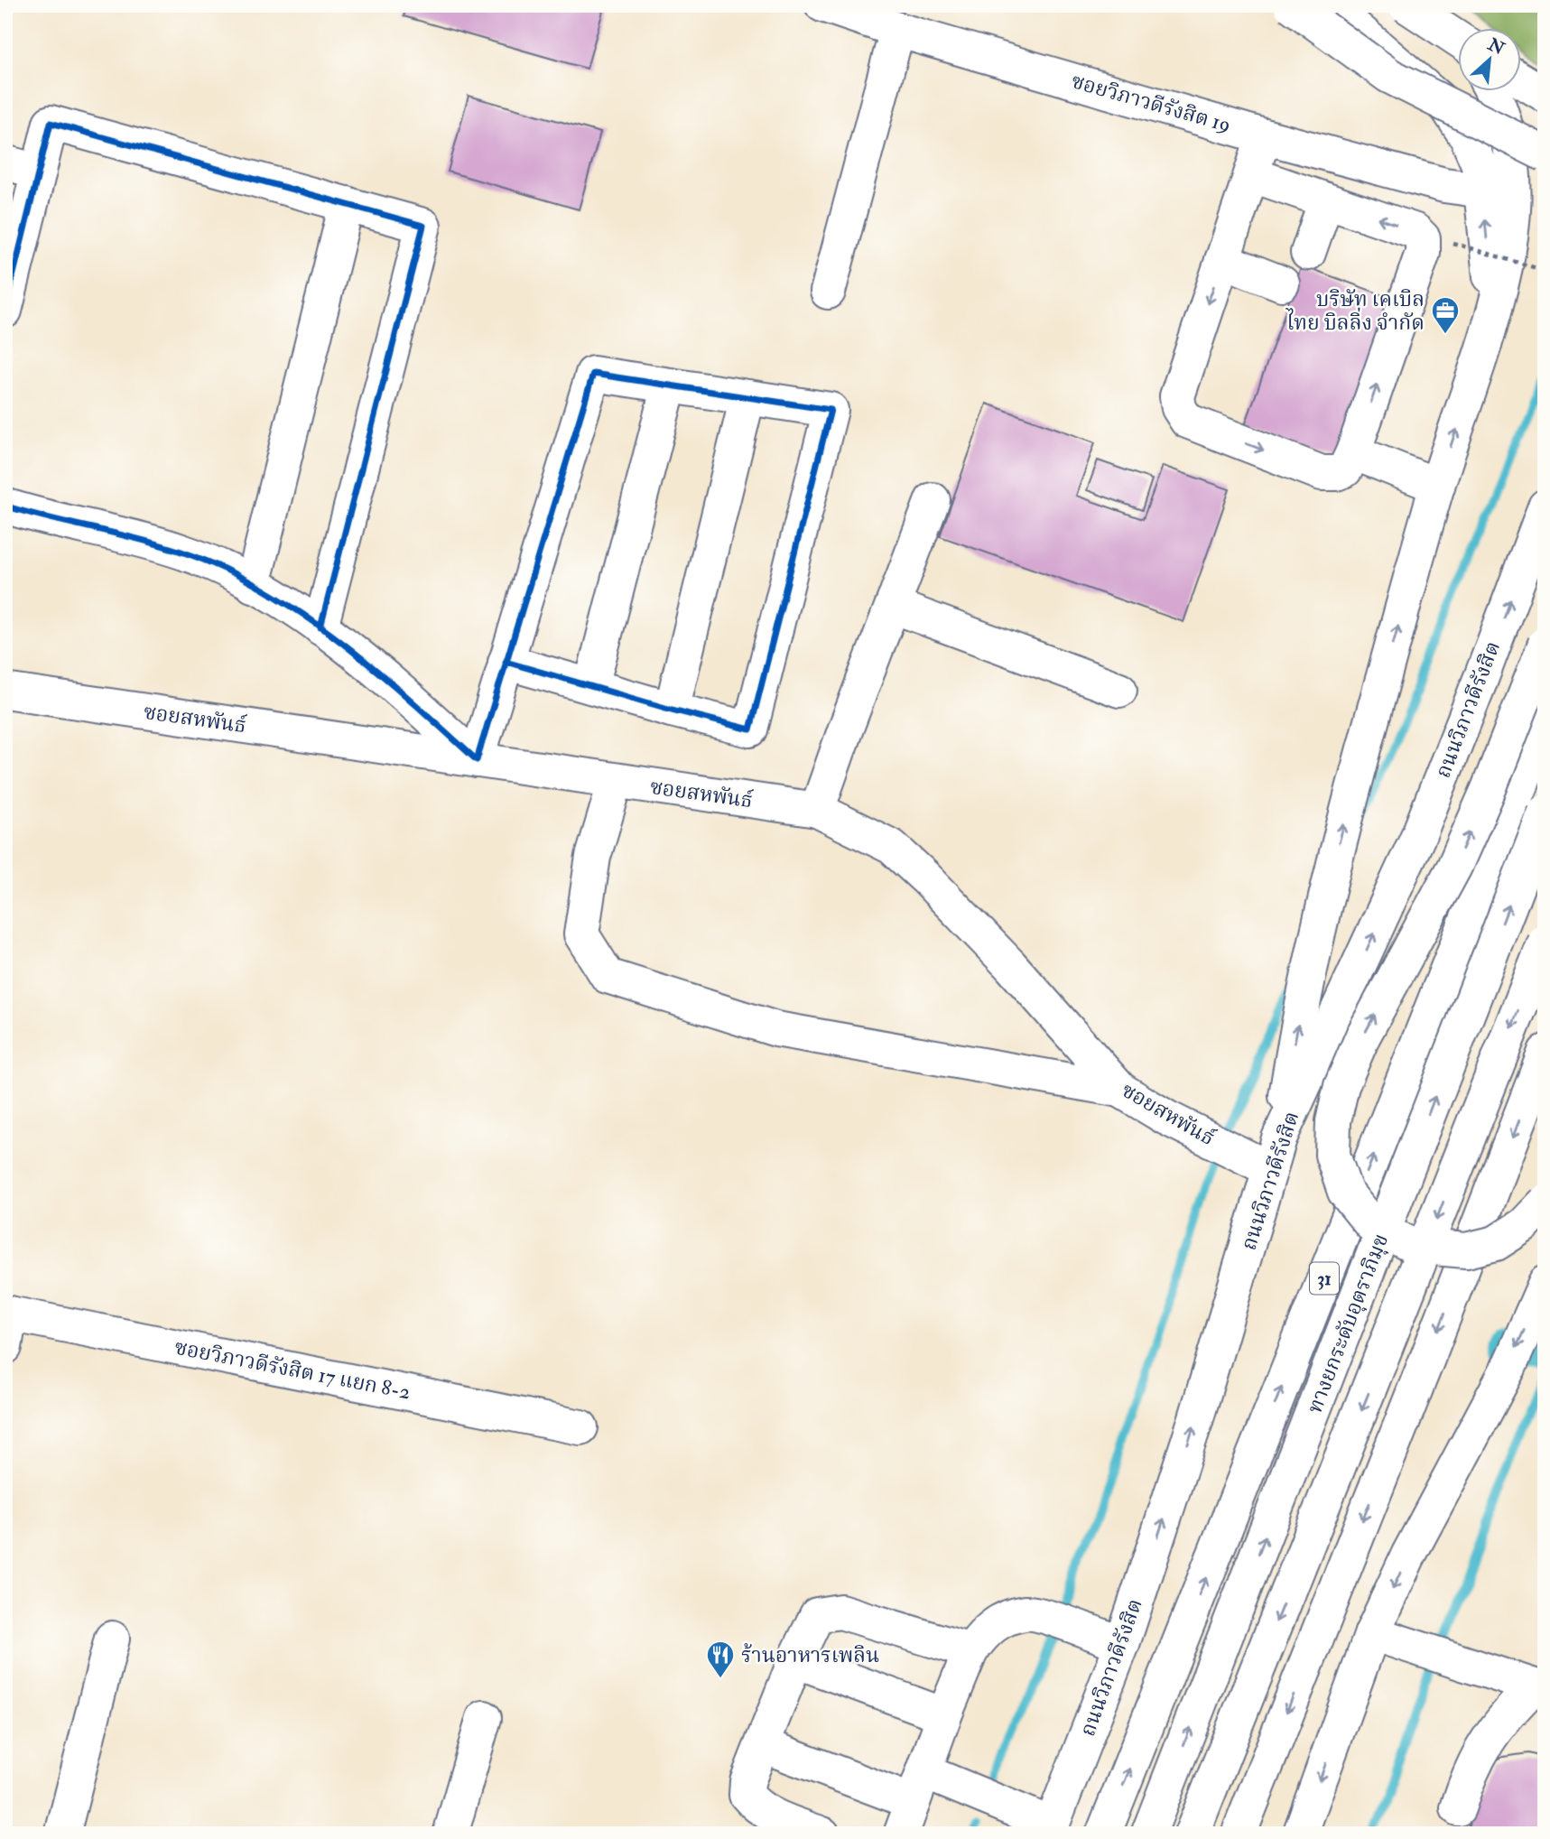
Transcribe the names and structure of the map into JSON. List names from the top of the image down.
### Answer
{
  "streets": {
    "main road": [
      "ซอยวิภาวดีรังสิต 19",
      "ถนนวิภาวดีรังสิต",
      "ซอยสหพันธ์",
      "31",
      "ทางยกระดับอุตราภิมุข",
      "ซอยวิภาวดีรังสิต 17 แยก 8-2"
    ]
  },
  "crossings": [
    ["ถนนวิภาวดีรังสิต", "ซอยสหพันธ์"]
  ],
  "places": {
    "office": ["บริษัท เคเบิล ไทย บิลลิ่ง จำกัด"],
    "restaurant": ["ร้านอาหารเพลิน"]
  },
  "north": "top right"
}
